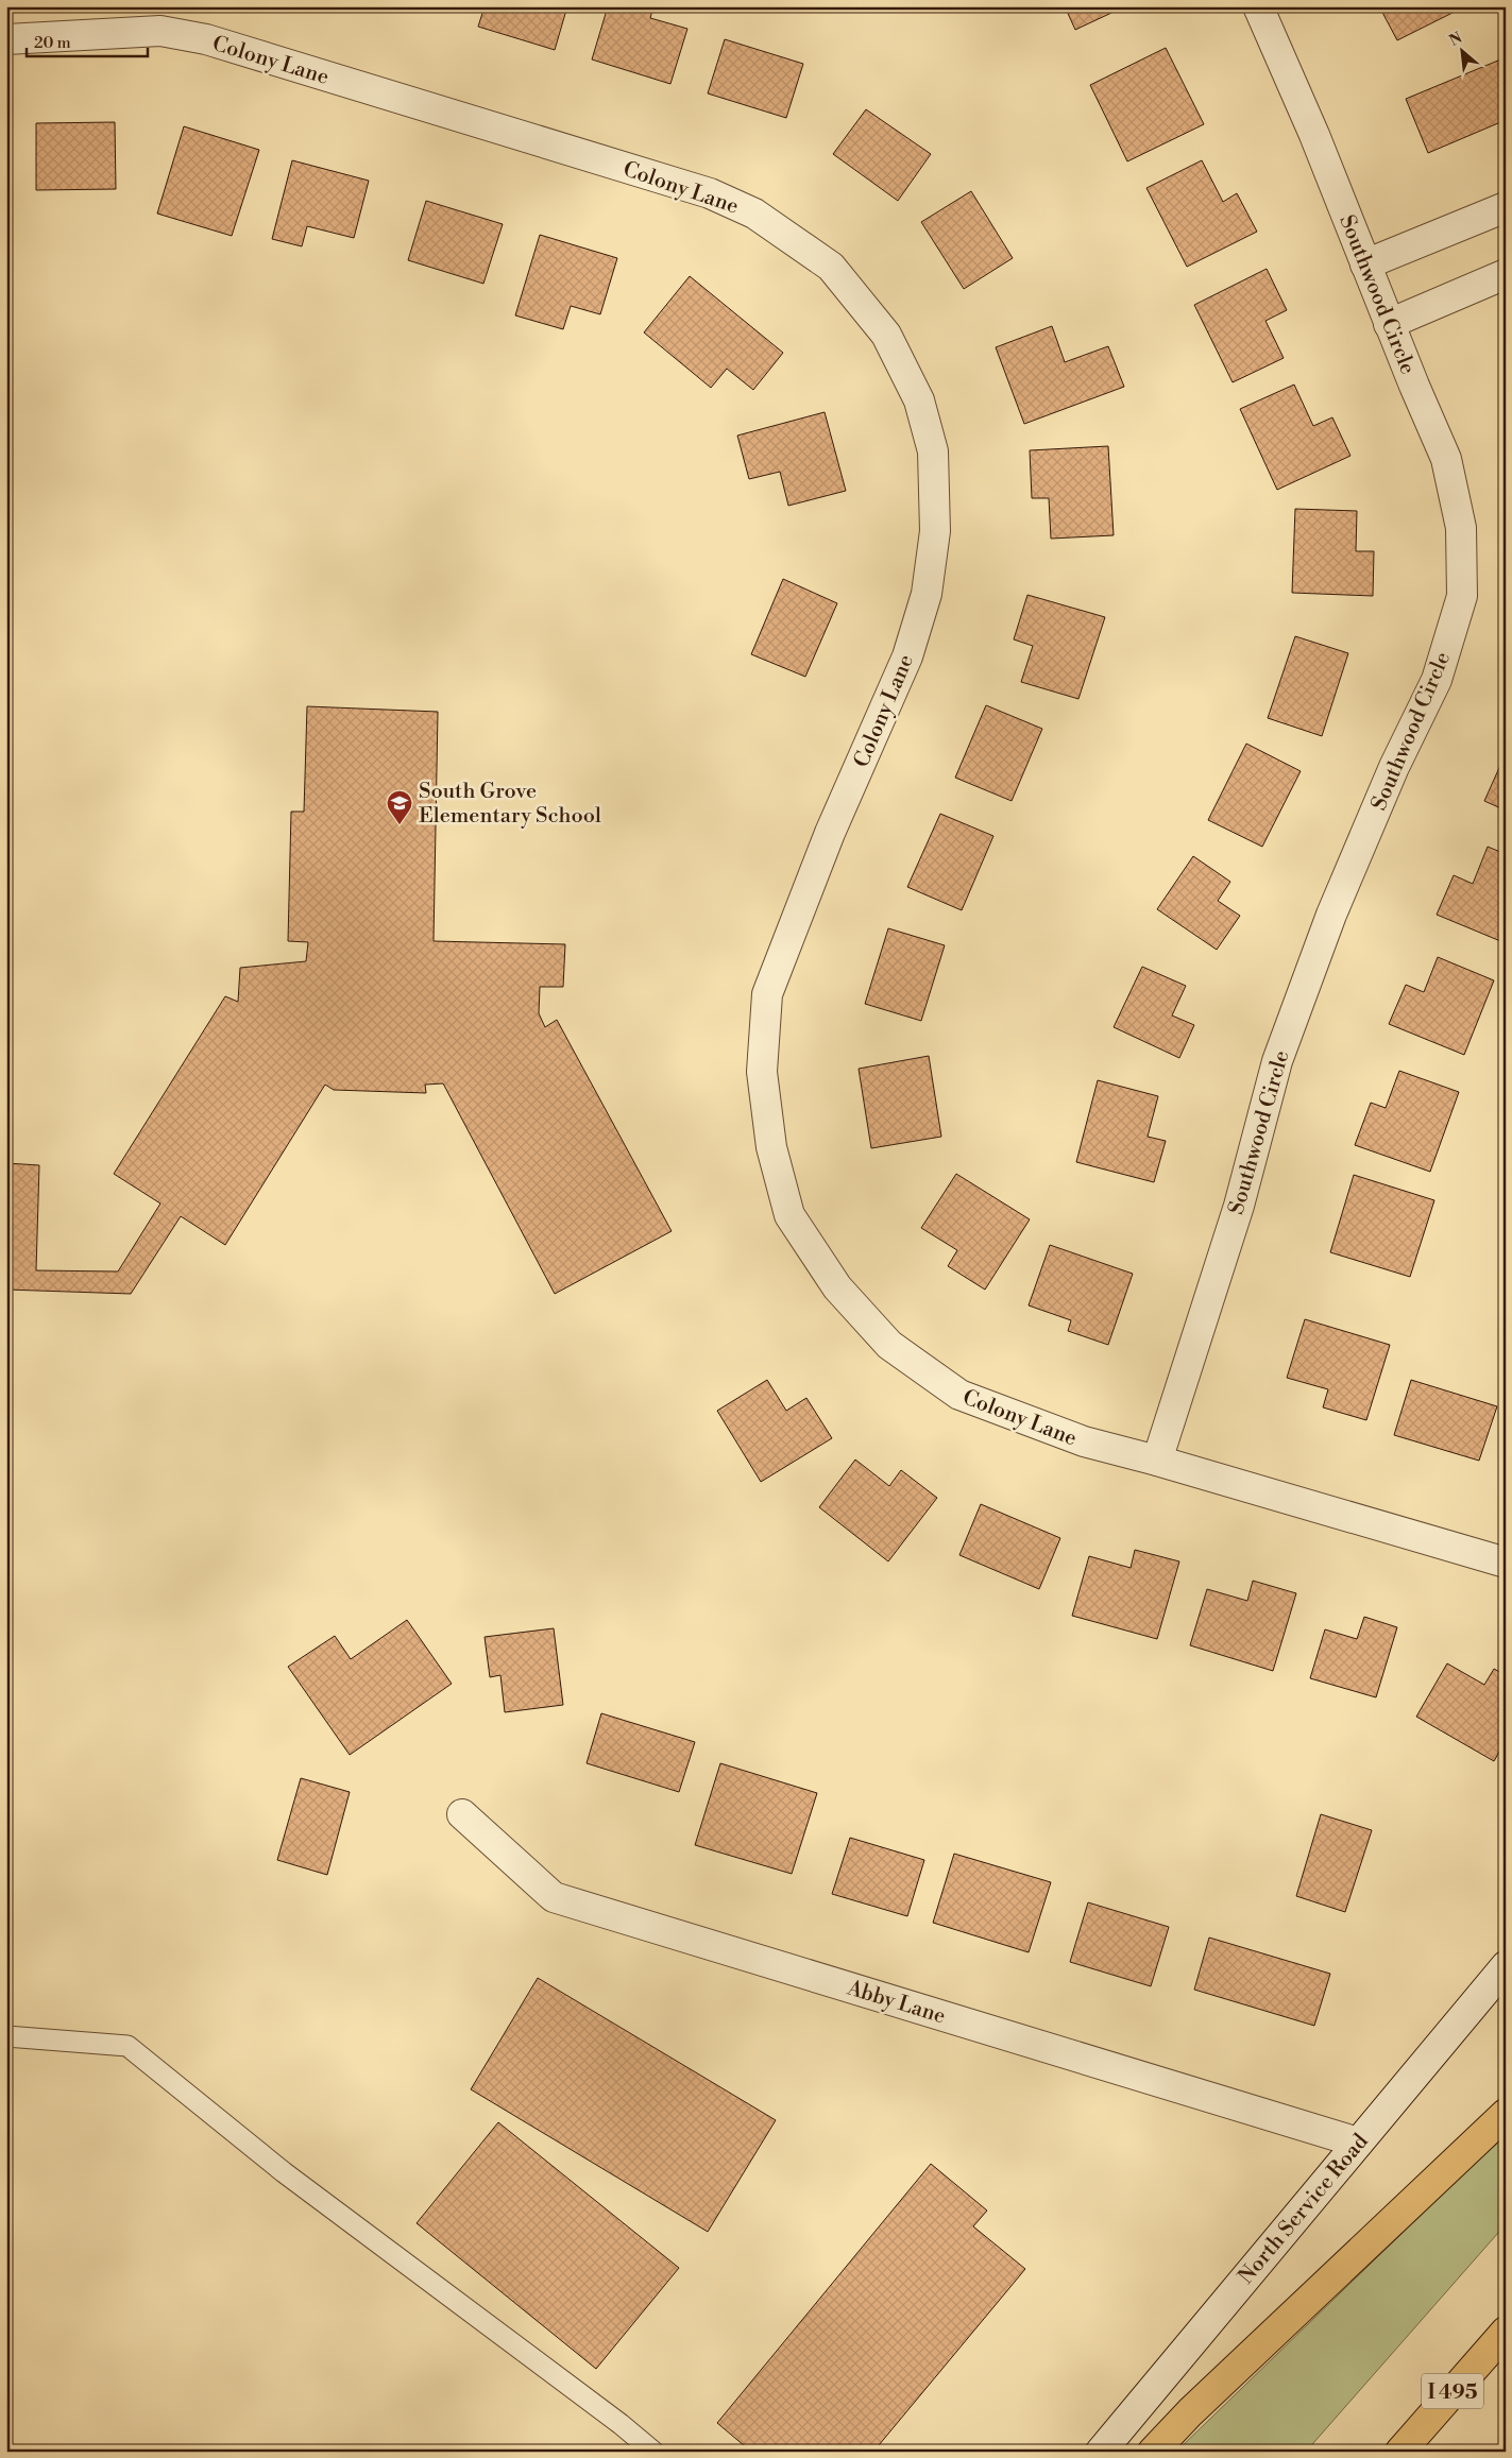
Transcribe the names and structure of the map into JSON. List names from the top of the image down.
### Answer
{
  "streets": {
    "highway": ["I 495"],
    "street": [
      "Colony Lane",
      "Southwood Circle",
      "Abby Lane",
      "North Service Road"
    ]
  },
  "crossings": [
    ["Colony Lane", "Southwood Circle"],
    ["Abby Lane", "North Service Road"]
  ],
  "places": {
    "school or university": ["South Grove Elementary School"]
  },
  "scale_bar": "20 m",
  "north": "top left"
}
